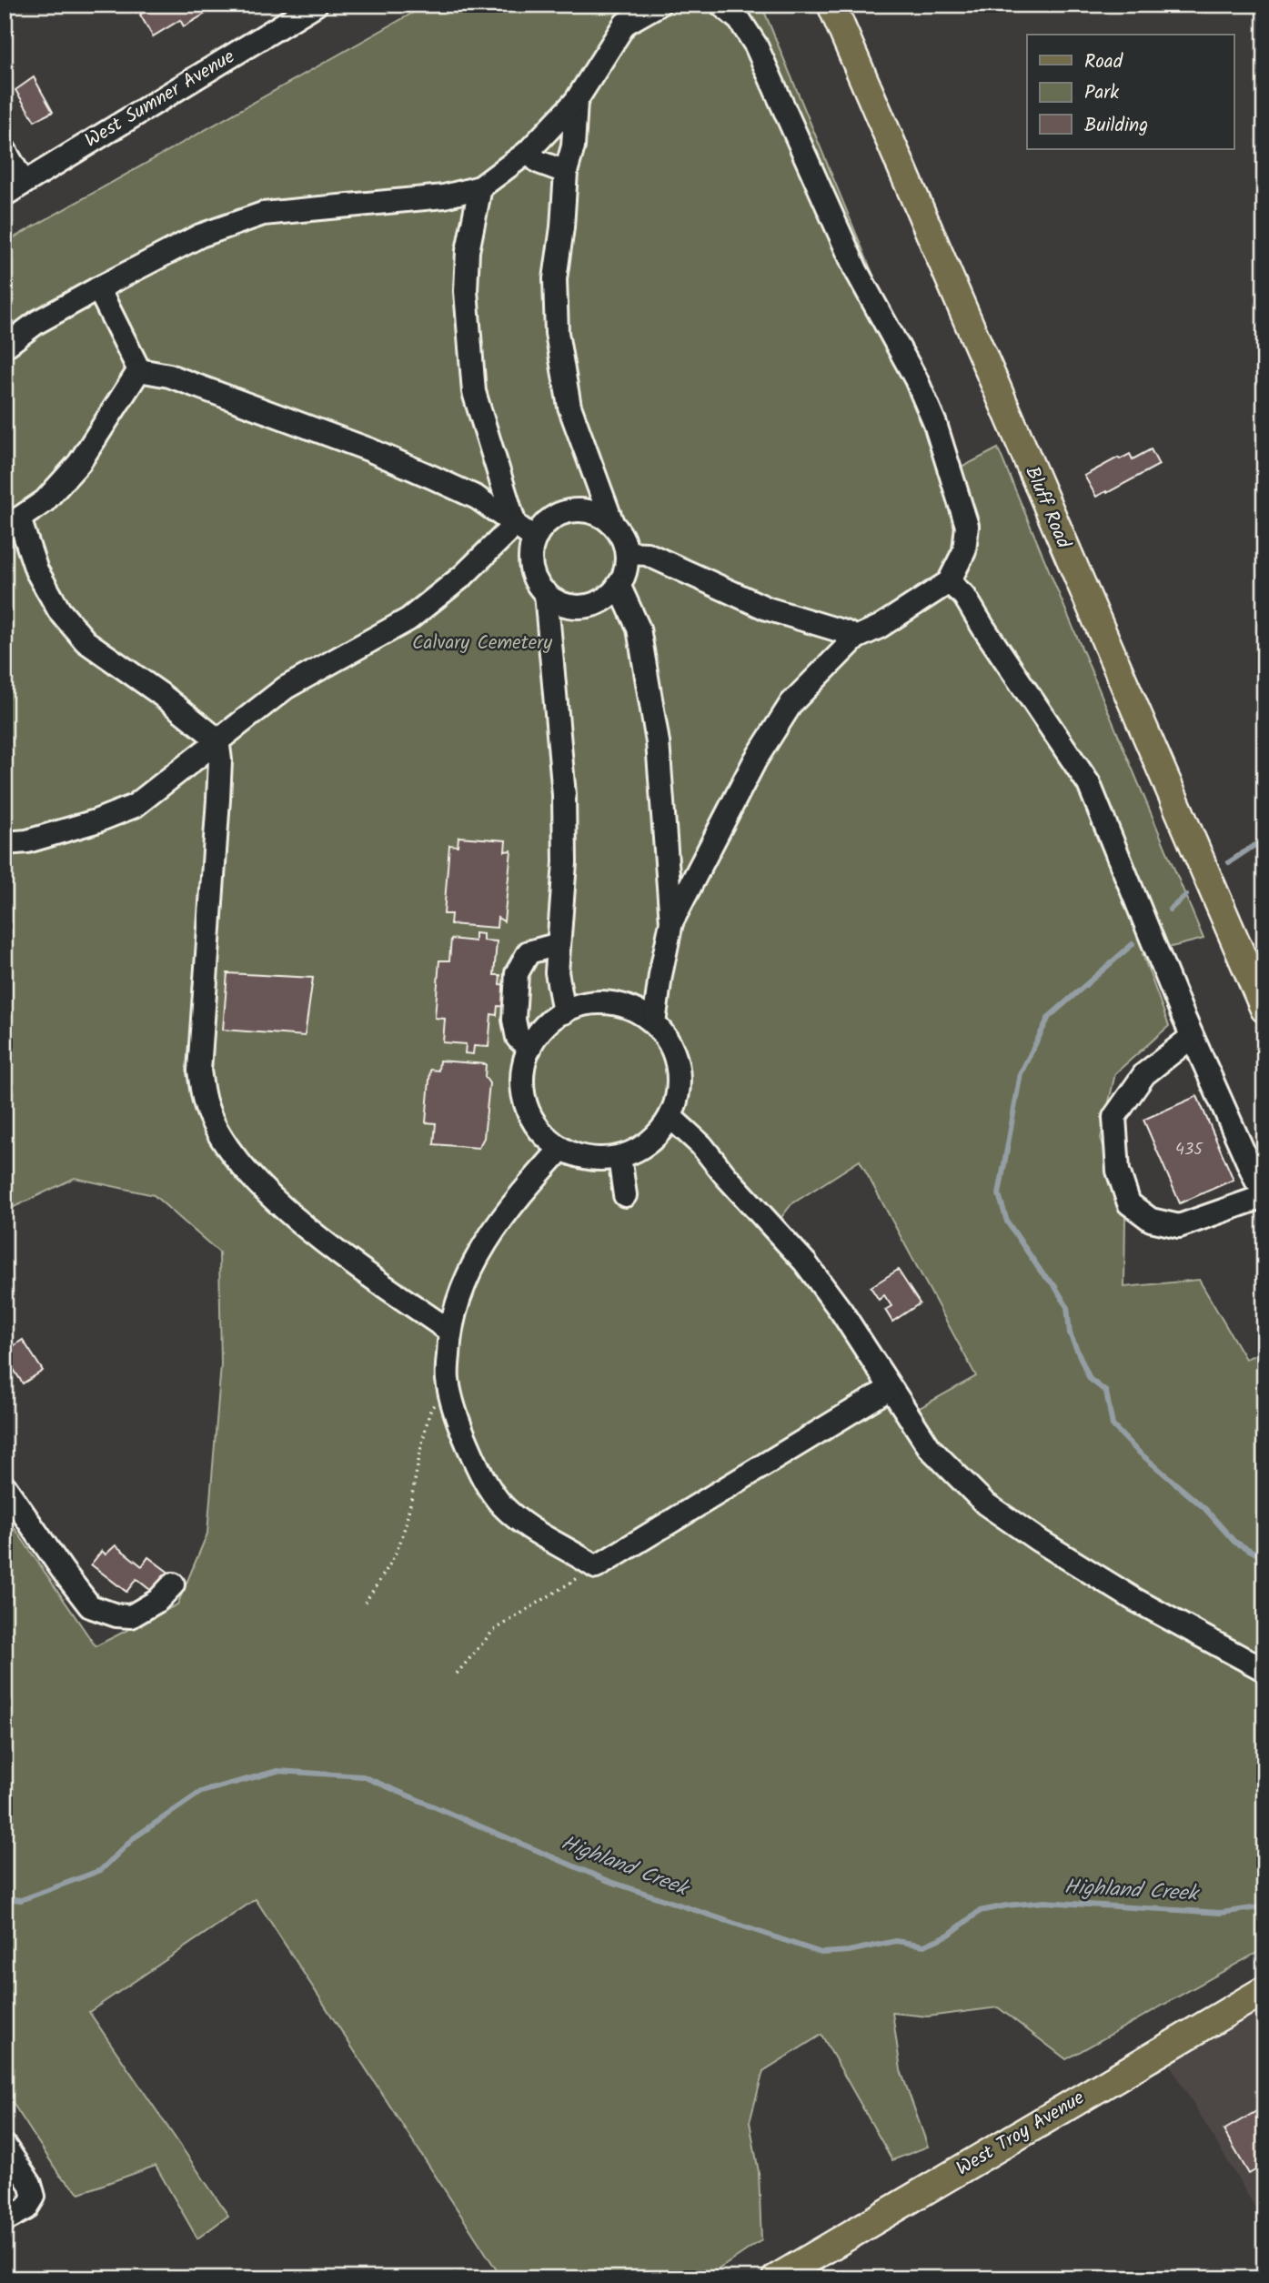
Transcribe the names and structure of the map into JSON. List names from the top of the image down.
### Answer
{
  "streets": {
    "main road": ["Bluff Road", "West Troy Avenue"],
    "street": ["West Sumner Avenue"]
  },
  "water": ["Highland Creek"],
  "parks": ["Calvary Cemetery"],
  "house_numbers": ["435"],
  "legend": ["Road", "Park", "Building"]
}
